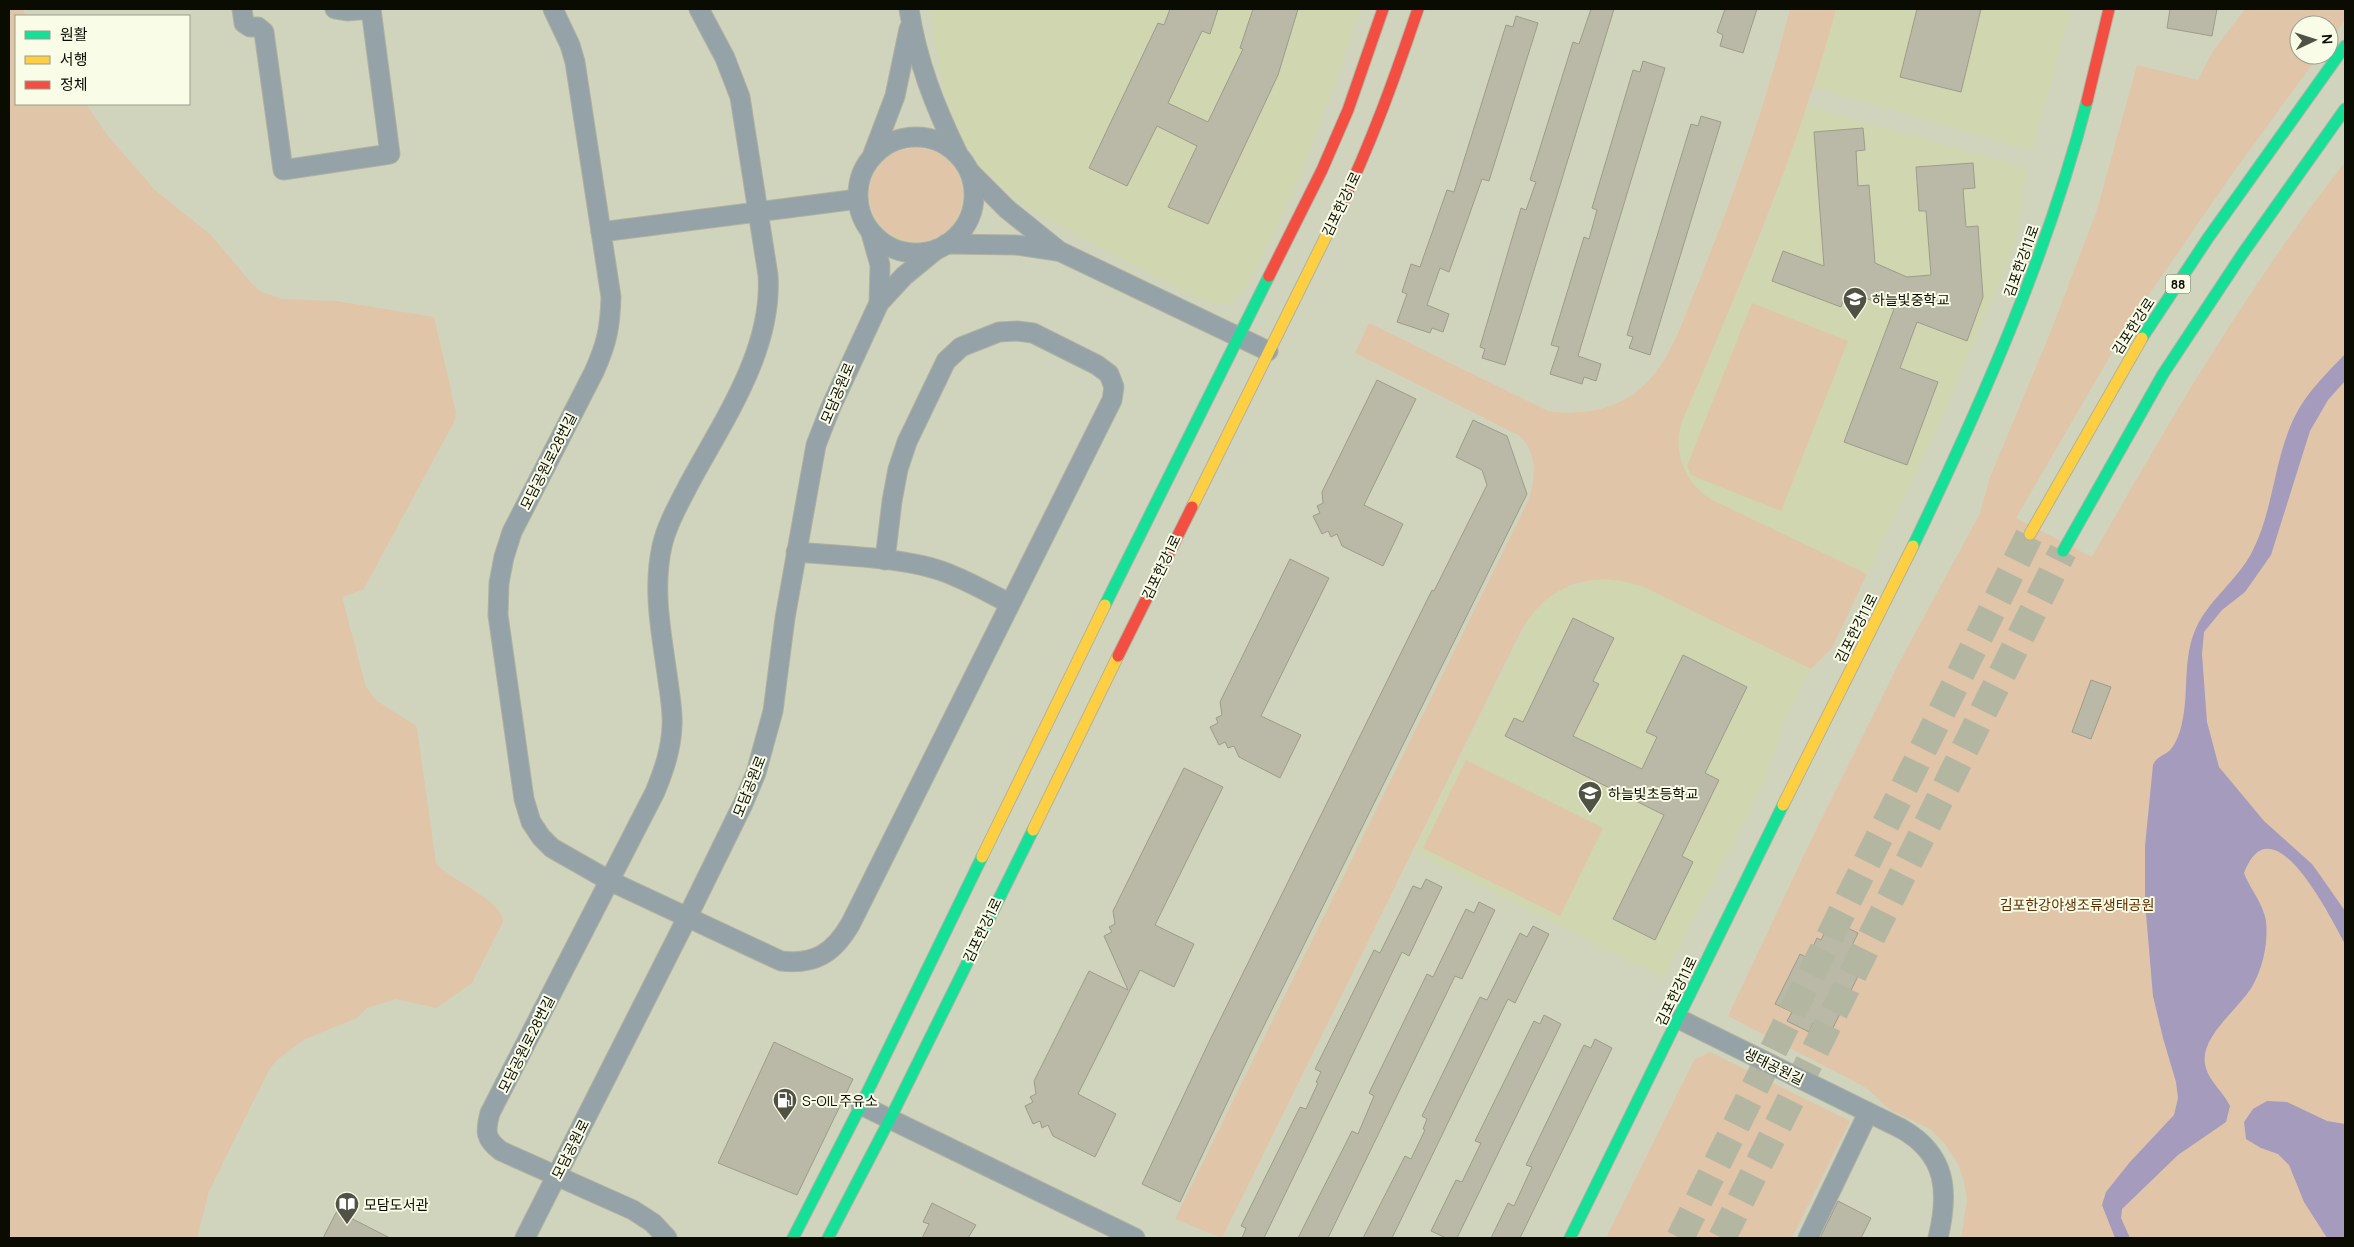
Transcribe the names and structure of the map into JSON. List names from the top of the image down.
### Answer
{
  "streets": {
    "main road": [
      "김포한강1로",
      "김포한강11로",
      "88",
      "김포한강로"
    ],
    "street": ["모담공원로", "모담공원로28번길", "생태공원길"]
  },
  "crossings": [
    ["김포한강11로", "생태공원길"],
    ["모담공원로", "모담공원로28번길"]
  ],
  "parks": ["김포한강야생조류생태공원"],
  "places": {
    "school or university": ["하늘빛중학교", "하늘빛초등학교"],
    "fuel station": ["S-OIL 주유소"],
    "library": ["모담도서관"]
  },
  "legend": ["원활", "서행", "정체"],
  "north": "right"
}
